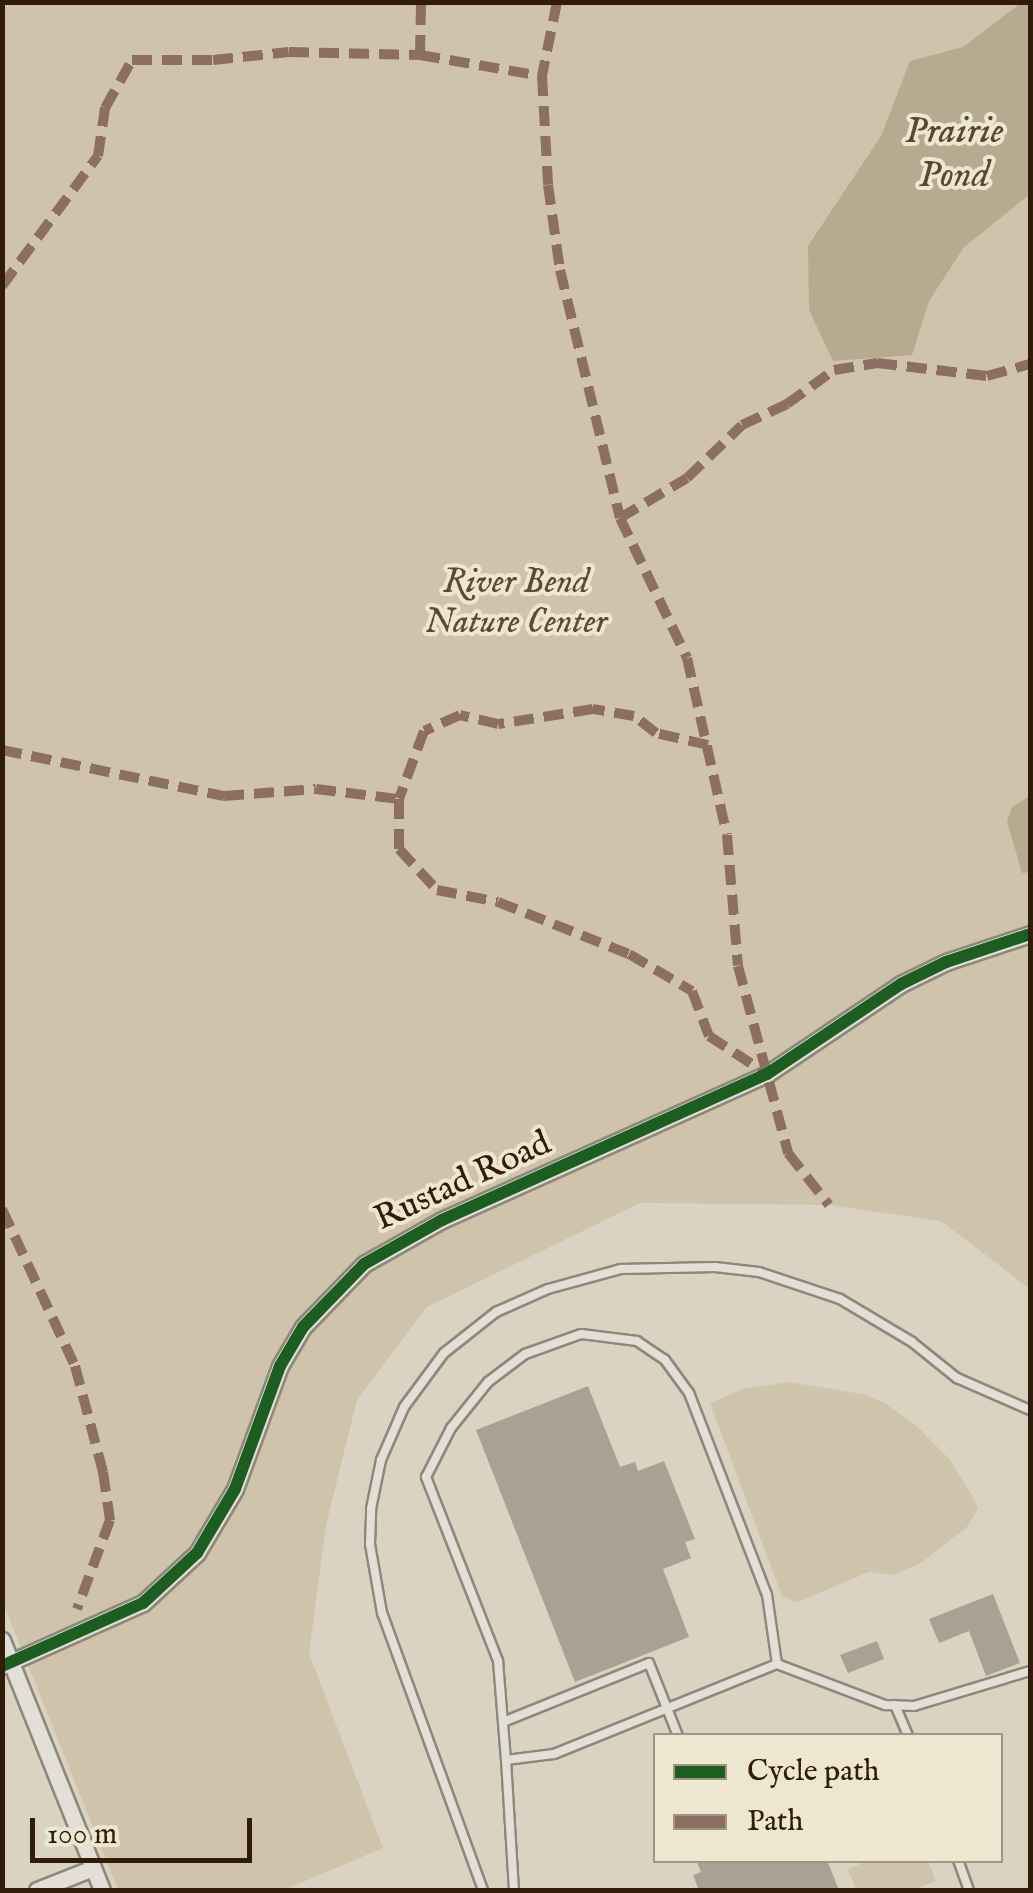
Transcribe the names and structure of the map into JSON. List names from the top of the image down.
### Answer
{
  "streets": {
    "street": ["Rustad Road"]
  },
  "water": ["Prairie Pond"],
  "parks": ["River Bend Nature Center"],
  "legend": ["Cycle path", "Path"],
  "scale_bar": "100 m"
}
